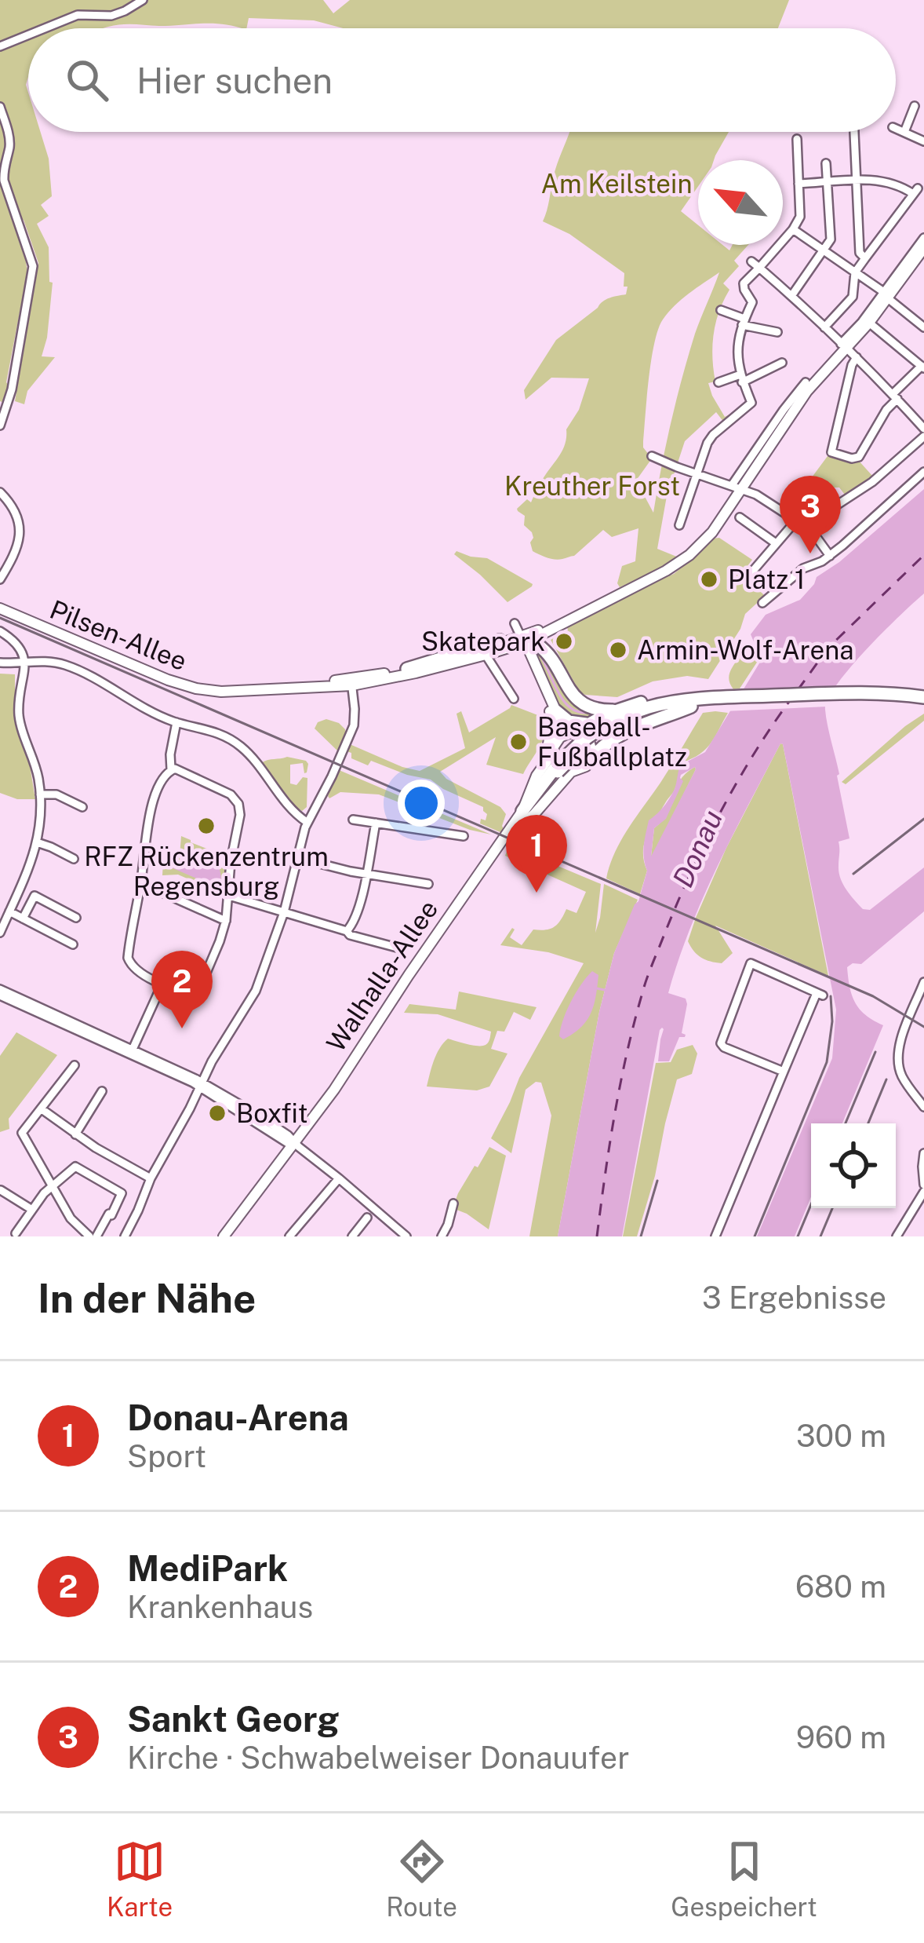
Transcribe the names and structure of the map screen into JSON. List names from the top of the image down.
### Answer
{
  "streets": {
    "highway": ["Walhalla-Allee"],
    "main road": ["Pilsen-Allee"]
  },
  "water": ["Donau"],
  "parks": ["Am Keilstein", "Kreuther Forst"],
  "places": [
    "Platz 1",
    "Skatepark",
    "Armin-Wolf-Arena",
    "Baseball- Fußballplatz",
    "RFZ Rückenzentrum Regensburg",
    "Boxfit"
  ],
  "north": "top left",
  "page": {
    "search": "Hier suchen",
    "pins": ["3", "1", "2"],
    "heading": ["In der Nähe", "3 Ergebnisse"],
    "list": [
      {
        "mark": "1",
        "name": "Donau-Arena",
        "note": "Sport",
        "value": "300 m"
      },
      {
        "mark": "2",
        "name": "MediPark",
        "note": "Krankenhaus",
        "value": "680 m"
      },
      {
        "mark": "3",
        "name": "Sankt Georg",
        "note": "Kirche · Schwabelweiser Donauufer",
        "value": "960 m"
      }
    ],
    "nav": ["Karte", "Route", "Gespeichert"]
  }
}
